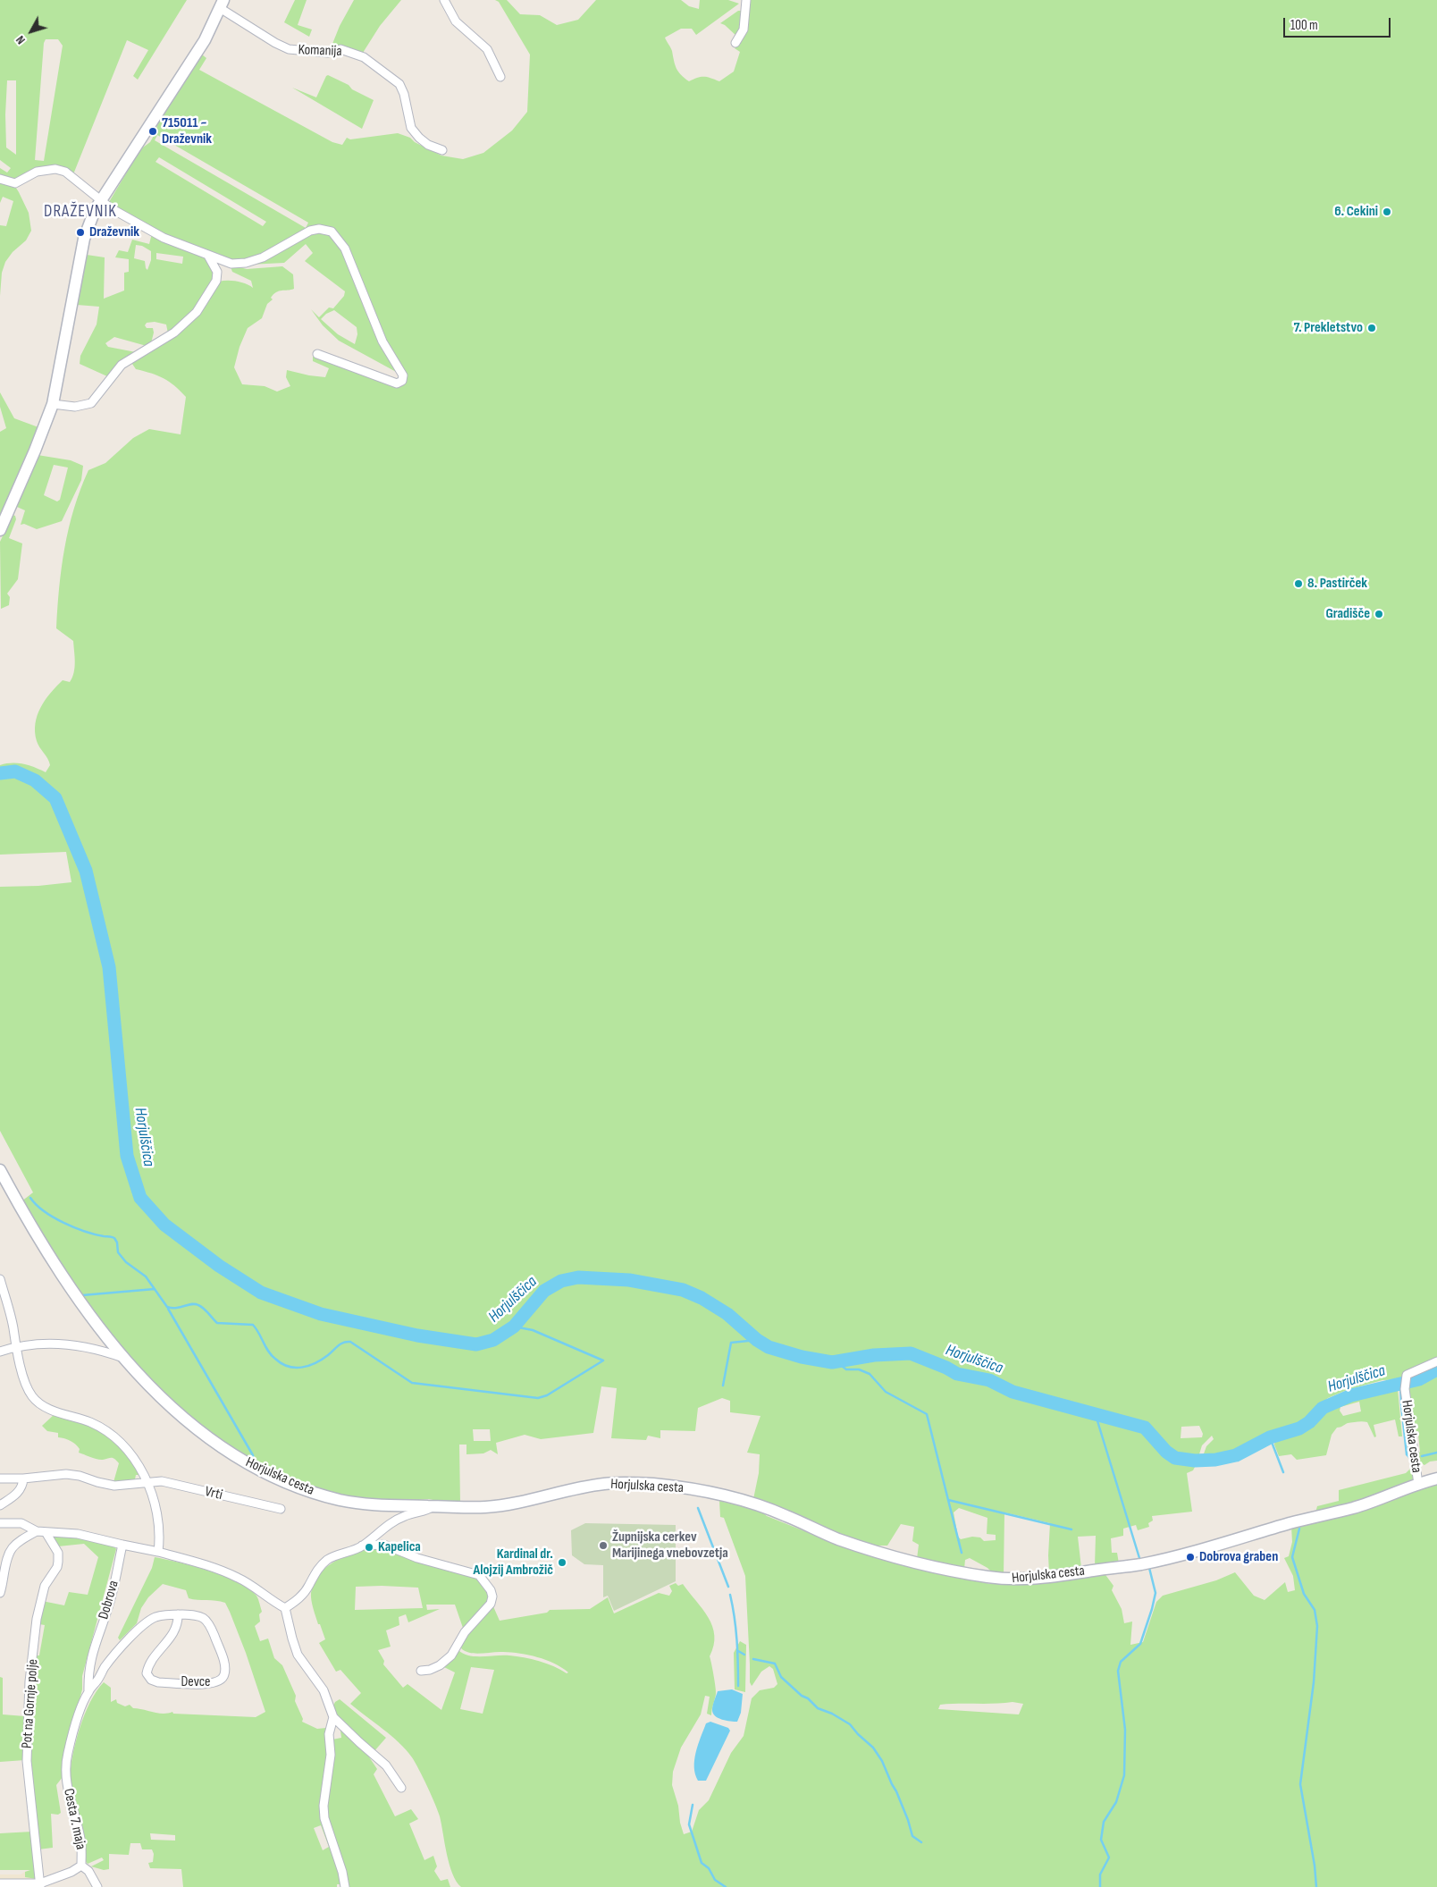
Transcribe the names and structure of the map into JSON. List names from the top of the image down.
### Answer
{
  "streets": {
    "street": [
      "Komanija",
      "Horjulska cesta",
      "Vrti",
      "Dobrova",
      "Devce",
      "Pot na Gornje polje",
      "Cesta 7. maja"
    ]
  },
  "crossings": [
    ["Dobrova", "Devce"],
    ["Dobrova", "Cesta 7. maja"],
    ["Devce", "Cesta 7. maja"],
    ["Pot na Gornje polje", "Cesta 7. maja"]
  ],
  "districts": ["DRAŽEVNIK"],
  "water": ["Horjulščica"],
  "places": [
    "715011 ~ Draževnik",
    "6. Cekini",
    "Draževnik",
    "7. Prekletstvo",
    "8. Pastirček",
    "Gradišče",
    "Župnijska cerkev Marijinega vnebovzetja",
    "Kapelica",
    "Dobrova graben",
    "Kardinal dr. Alojzij Ambrožič"
  ],
  "scale_bar": "100 m",
  "north": "bottom left"
}
